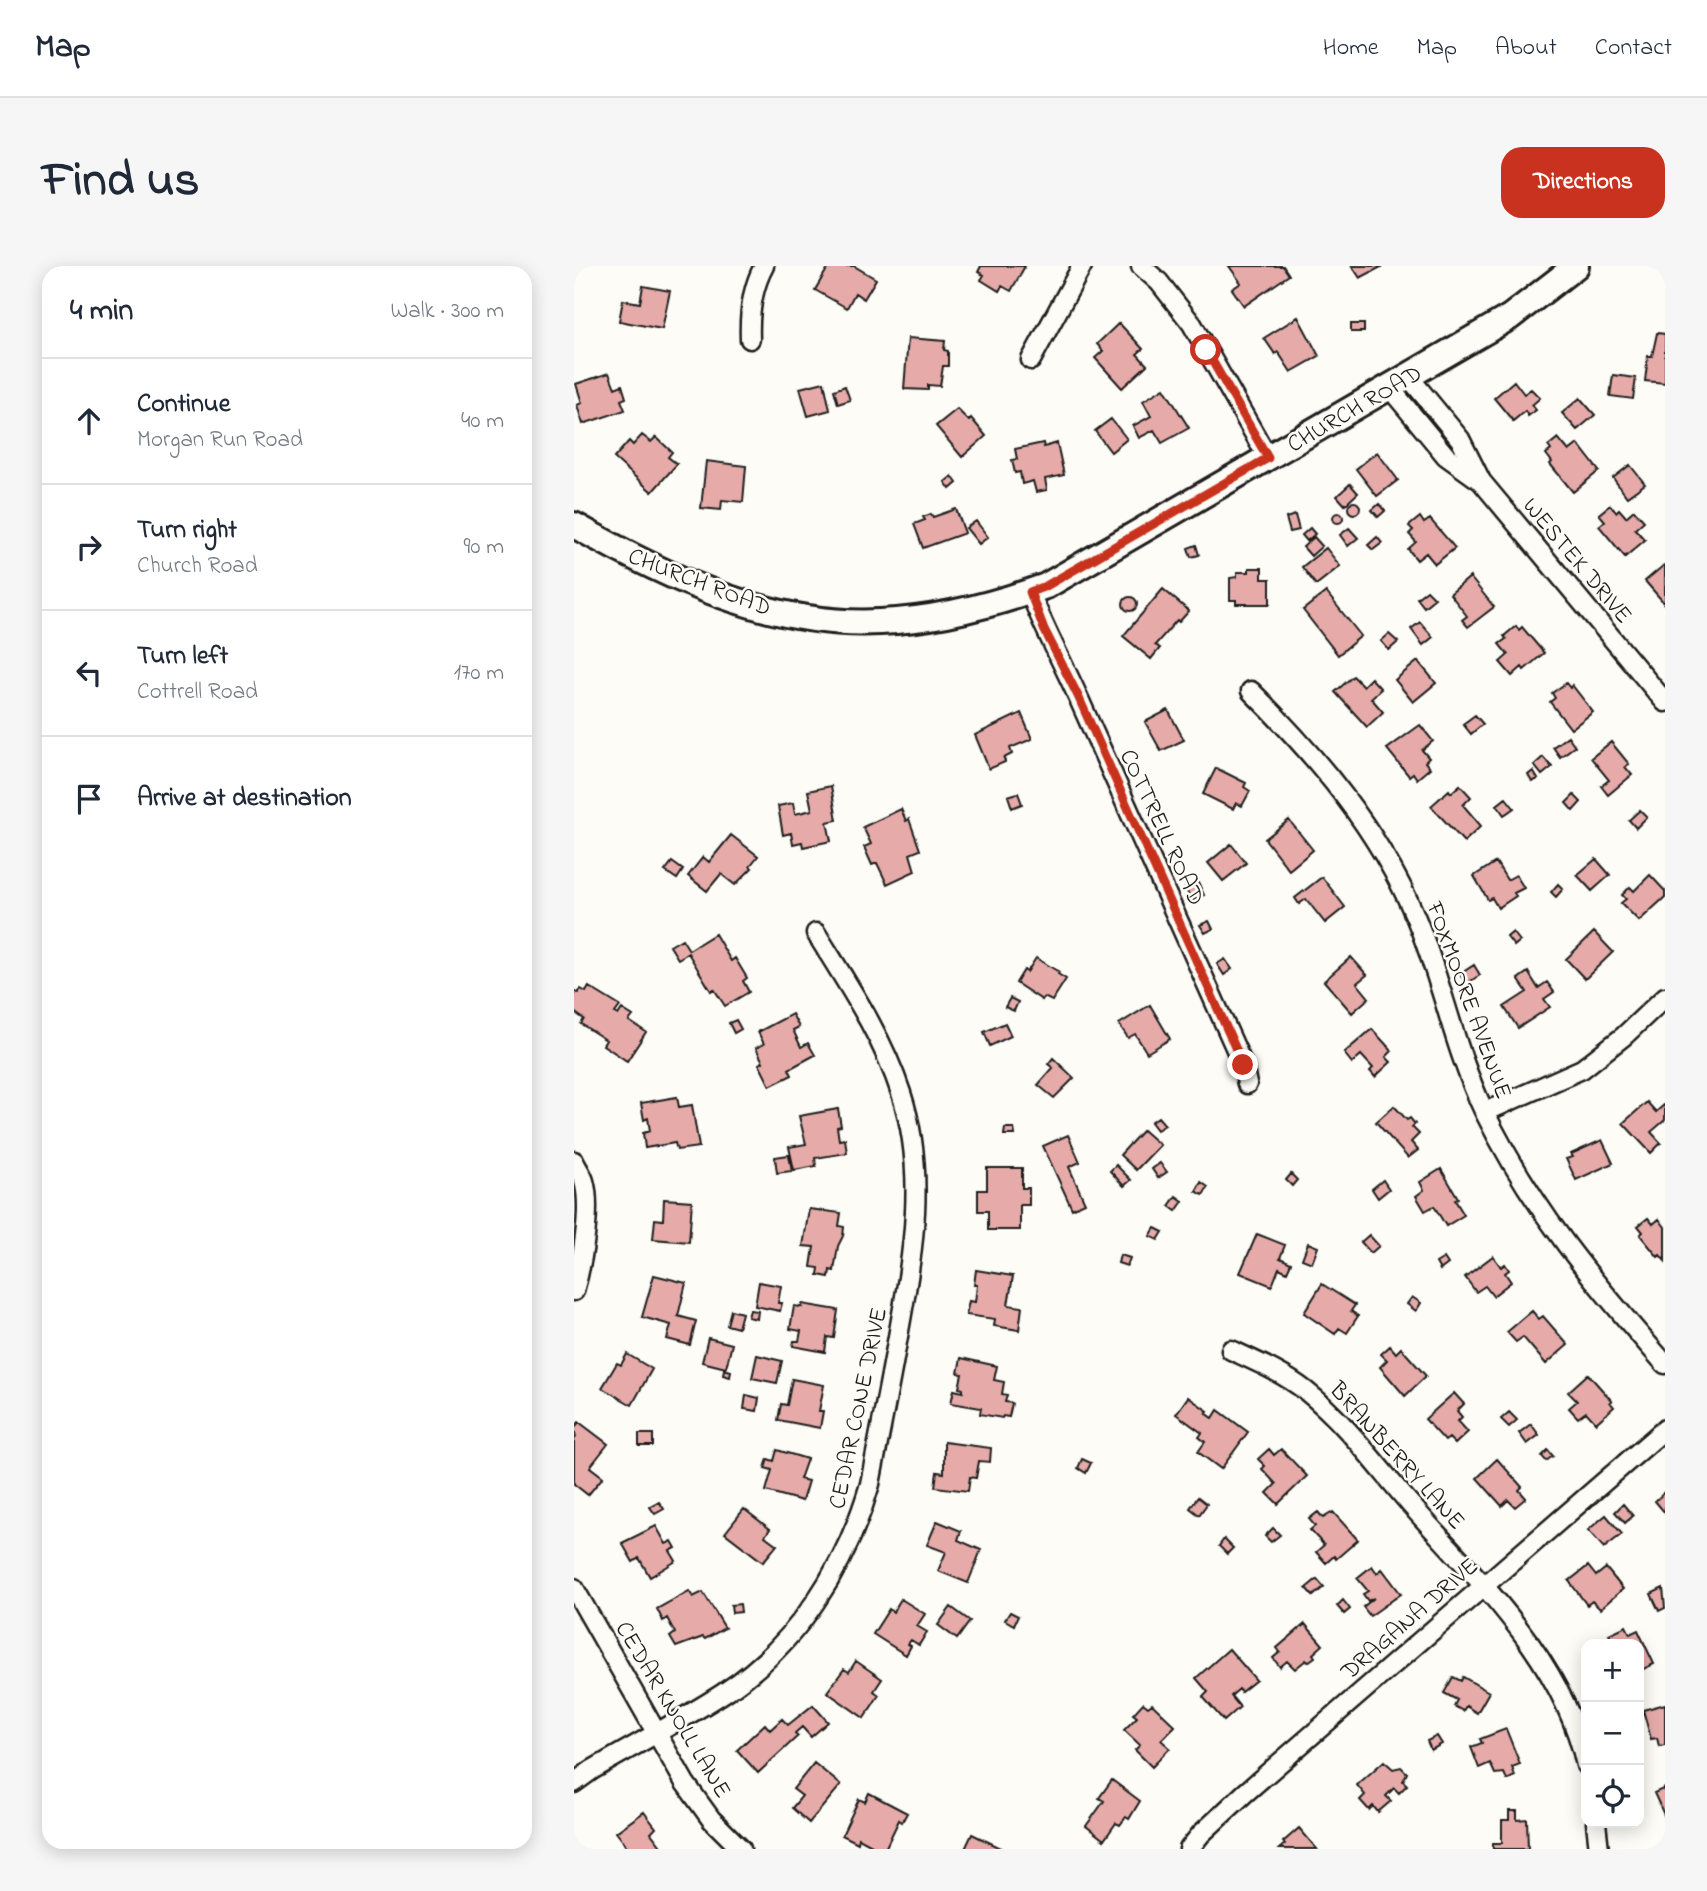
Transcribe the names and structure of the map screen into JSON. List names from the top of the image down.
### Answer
{
  "streets": {
    "main road": ["CHURCH ROAD"],
    "street": [
      "WESTEK DRIVE",
      "COTTRELL ROAD",
      "FOXMOORE AVENUE",
      "CEDAR CONE DRIVE",
      "BRANBERRY LANE",
      "DRAGANA DRIVE",
      "CEDAR KNOLL LANE"
    ]
  },
  "crossings": [
    ["CHURCH ROAD", "WESTEK DRIVE"],
    ["CHURCH ROAD", "COTTRELL ROAD"],
    ["CEDAR CONE DRIVE", "CEDAR KNOLL LANE"],
    ["BRANBERRY LANE", "DRAGANA DRIVE"]
  ],
  "page": {
    "header": "Map",
    "nav": [
      "Home",
      "Map",
      "About",
      "Contact"
    ],
    "title": "Find us",
    "buttons": "Directions",
    "heading": ["4 min", "Walk · 300 m"],
    "list": [
      ["Continue", "Morgan Run Road", "40 m"],
      ["Turn right", "Church Road", "90 m"],
      ["Turn left", "Cottrell Road", "170 m"],
      "Arrive at destination"
    ],
    "map_buttons": ["+", "−"]
  }
}
